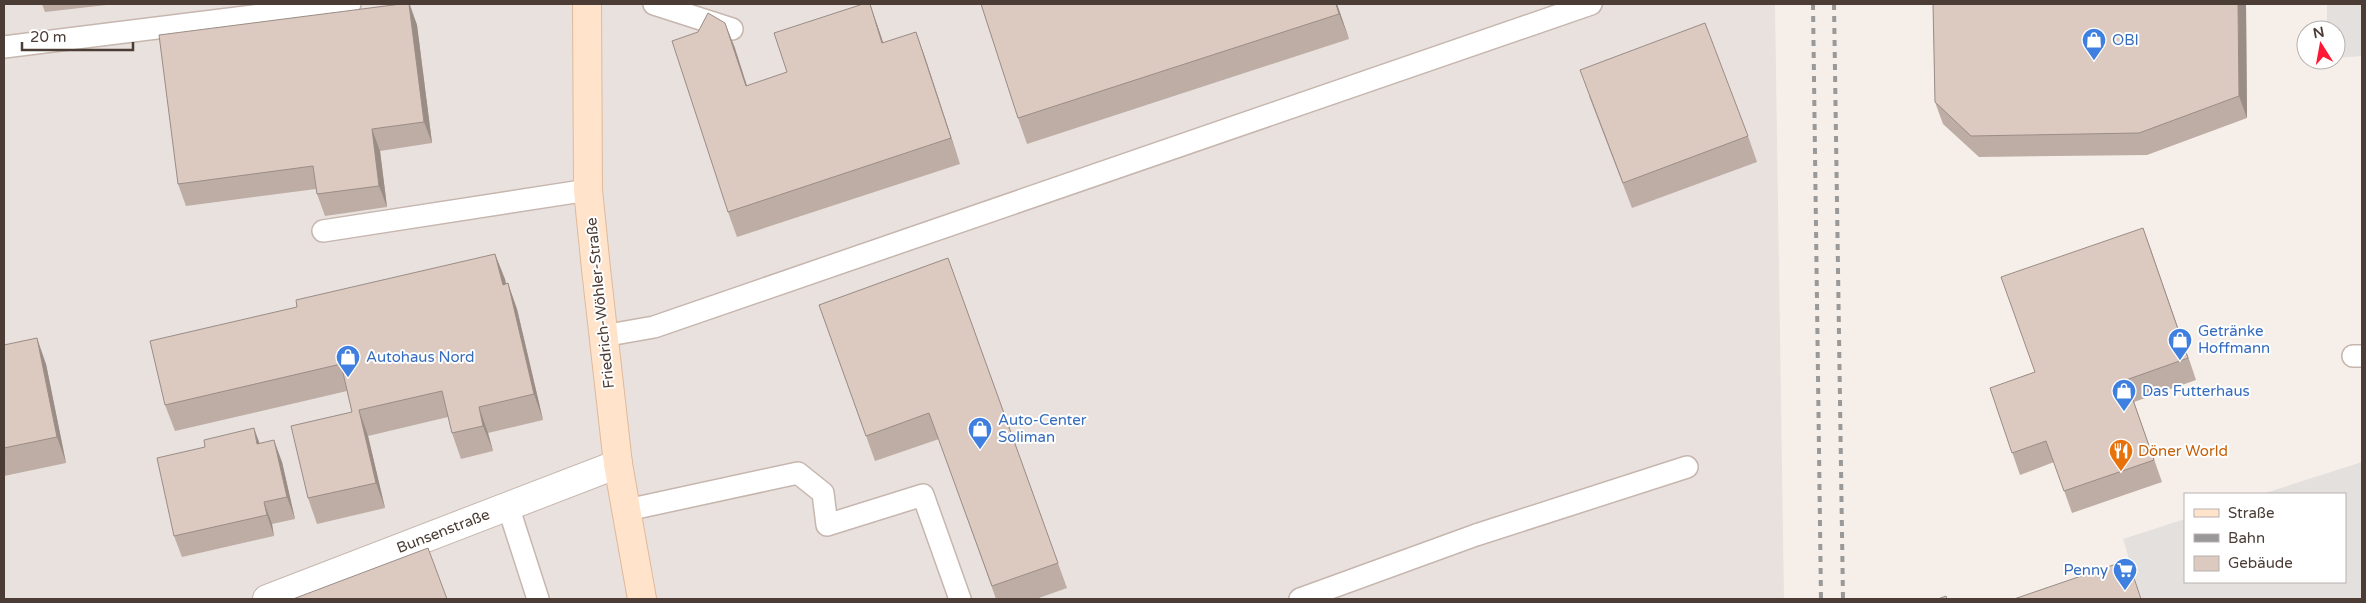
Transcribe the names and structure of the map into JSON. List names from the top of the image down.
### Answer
{
  "streets": {
    "street": ["Friedrich-Wöhler-Straße", "Bunsenstraße"]
  },
  "crossings": [
    ["Friedrich-Wöhler-Straße", "Bunsenstraße"]
  ],
  "places": {
    "shop": [
      "OBI",
      "Getränke Hoffmann",
      "Autohaus Nord",
      "Das Futterhaus",
      "Auto-Center Soliman"
    ],
    "restaurant": ["Döner World"],
    "supermarket": ["Penny"]
  },
  "legend": ["Straße", "Bahn", "Gebäude"],
  "scale_bar": "20 m",
  "north": "top"
}
